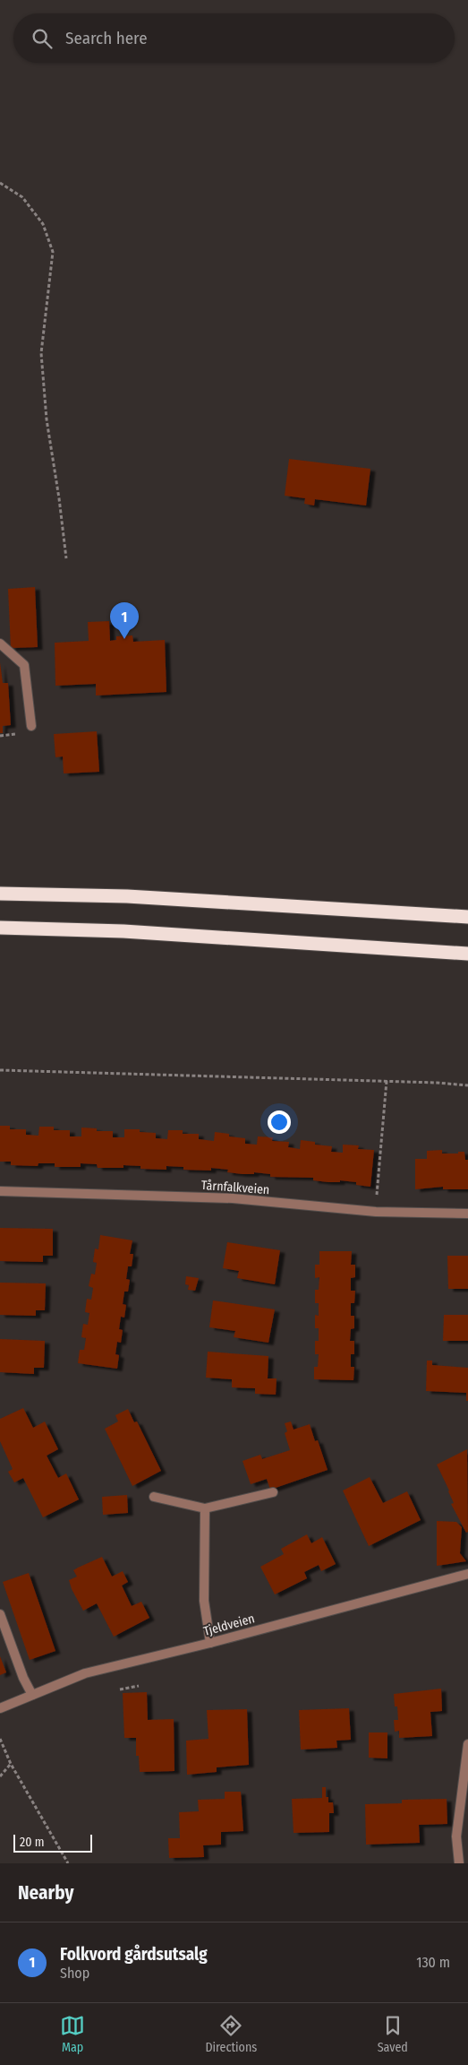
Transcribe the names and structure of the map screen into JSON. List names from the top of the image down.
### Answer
{
  "streets": {
    "street": ["Tårnfalkveien", "Tjeldveien"]
  },
  "scale_bar": "20 m",
  "page": {
    "search": "Search here",
    "pins": "1",
    "scale": "20 m",
    "heading": "Nearby",
    "list": [
      {
        "mark": "1",
        "name": "Folkvord gårdsutsalg",
        "note": "Shop",
        "value": "130 m"
      }
    ],
    "nav": ["Map", "Directions", "Saved"]
  }
}
